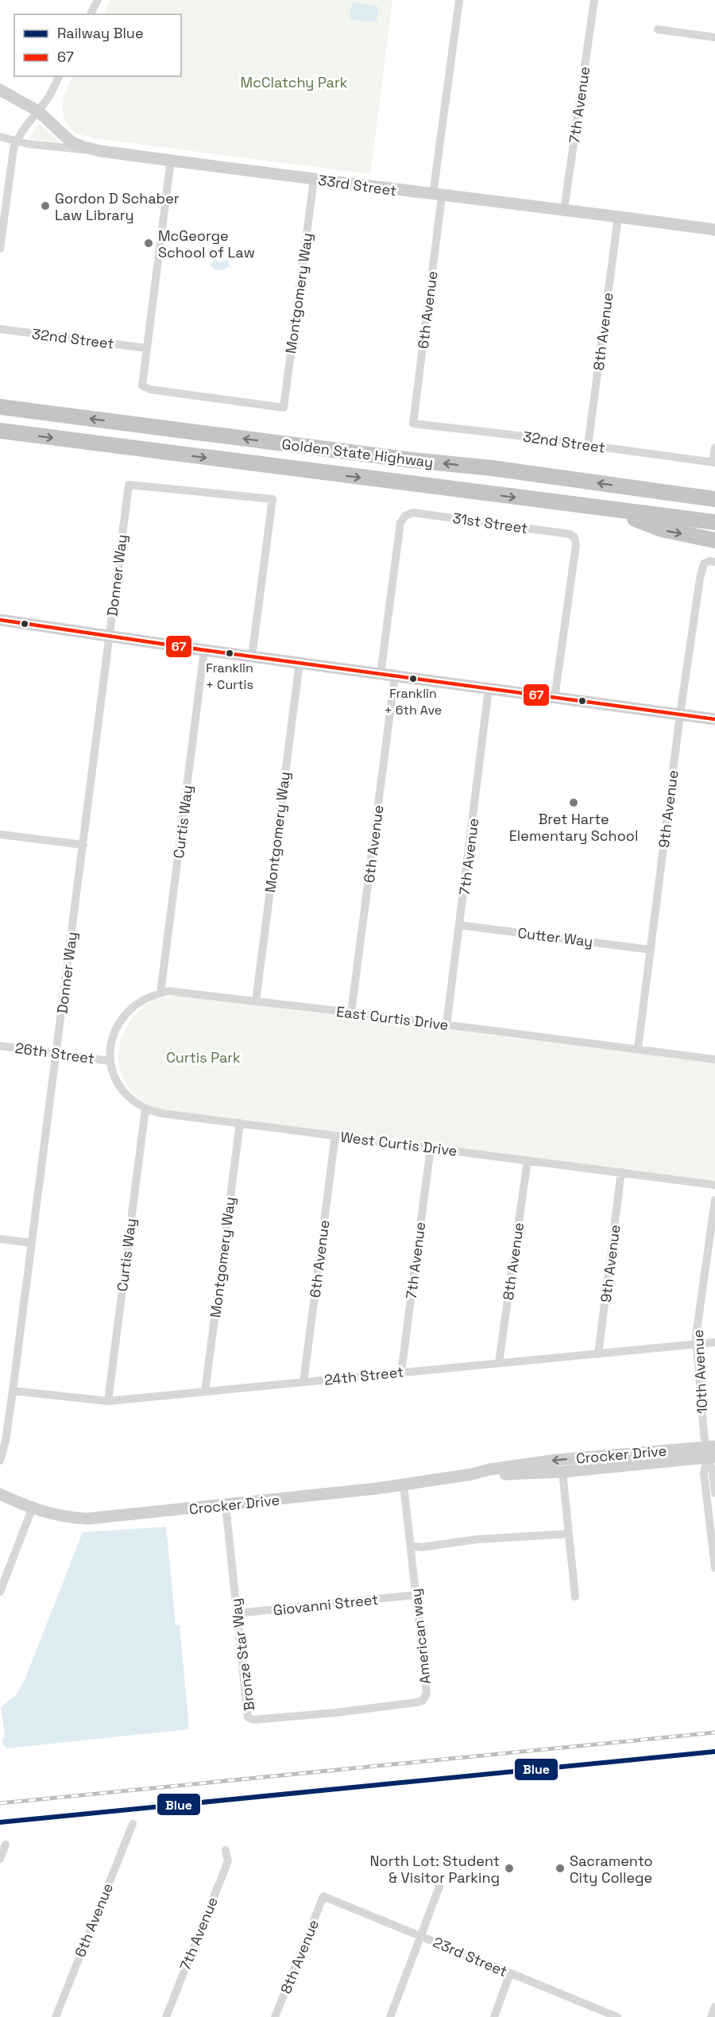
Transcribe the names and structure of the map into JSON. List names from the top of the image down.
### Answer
{
  "streets": {
    "highway": ["Golden State Highway"],
    "street": [
      "7th Avenue",
      "33rd Street",
      "Montgomery Way",
      "6th Avenue",
      "8th Avenue",
      "32nd Street",
      "31st Street",
      "Donner Way",
      "9th Avenue",
      "Curtis Way",
      "Cutter Way",
      "East Curtis Drive",
      "26th Street",
      "West Curtis Drive",
      "10th Avenue",
      "24th Street",
      "Crocker Drive",
      "Giovanni Street",
      "American way",
      "Bronze Star Way",
      "23rd Street"
    ]
  },
  "crossings": [
    ["7th Avenue", "33rd Street"],
    ["7th Avenue", "Cutter Way"],
    ["7th Avenue", "East Curtis Drive"],
    ["7th Avenue", "West Curtis Drive"],
    ["7th Avenue", "24th Street"],
    ["33rd Street", "Montgomery Way"],
    ["33rd Street", "6th Avenue"],
    ["33rd Street", "8th Avenue"],
    ["Montgomery Way", "32nd Street"],
    ["Montgomery Way", "East Curtis Drive"],
    ["Montgomery Way", "West Curtis Drive"],
    ["Montgomery Way", "24th Street"],
    ["6th Avenue", "32nd Street"],
    ["6th Avenue", "East Curtis Drive"],
    ["6th Avenue", "West Curtis Drive"],
    ["6th Avenue", "24th Street"],
    ["8th Avenue", "32nd Street"],
    ["8th Avenue", "West Curtis Drive"],
    ["8th Avenue", "24th Street"],
    ["8th Avenue", "23rd Street"],
    ["Donner Way", "26th Street"],
    ["Donner Way", "24th Street"],
    ["9th Avenue", "Cutter Way"],
    ["9th Avenue", "East Curtis Drive"],
    ["9th Avenue", "West Curtis Drive"],
    ["9th Avenue", "24th Street"],
    ["Curtis Way", "East Curtis Drive"],
    ["Curtis Way", "West Curtis Drive"],
    ["Curtis Way", "24th Street"],
    ["East Curtis Drive", "26th Street"],
    ["East Curtis Drive", "West Curtis Drive"],
    ["26th Street", "West Curtis Drive"],
    ["10th Avenue", "24th Street"],
    ["10th Avenue", "Crocker Drive"],
    ["Crocker Drive", "American way"],
    ["Crocker Drive", "Bronze Star Way"],
    ["Giovanni Street", "American way"],
    ["Giovanni Street", "Bronze Star Way"],
    ["American way", "Bronze Star Way"]
  ],
  "parks": ["McClatchy Park", "Curtis Park"],
  "places": [
    "Gordon D Schaber Law Library",
    "McGeorge School of Law",
    "Franklin + Curtis",
    "Franklin + 6th Ave",
    "Bret Harte Elementary School",
    "North Lot: Student & Visitor Parking",
    "Sacramento City College"
  ],
  "lines": ["transit line 67", "rail line Blue"],
  "legend": ["Railway Blue", "67"]
}
